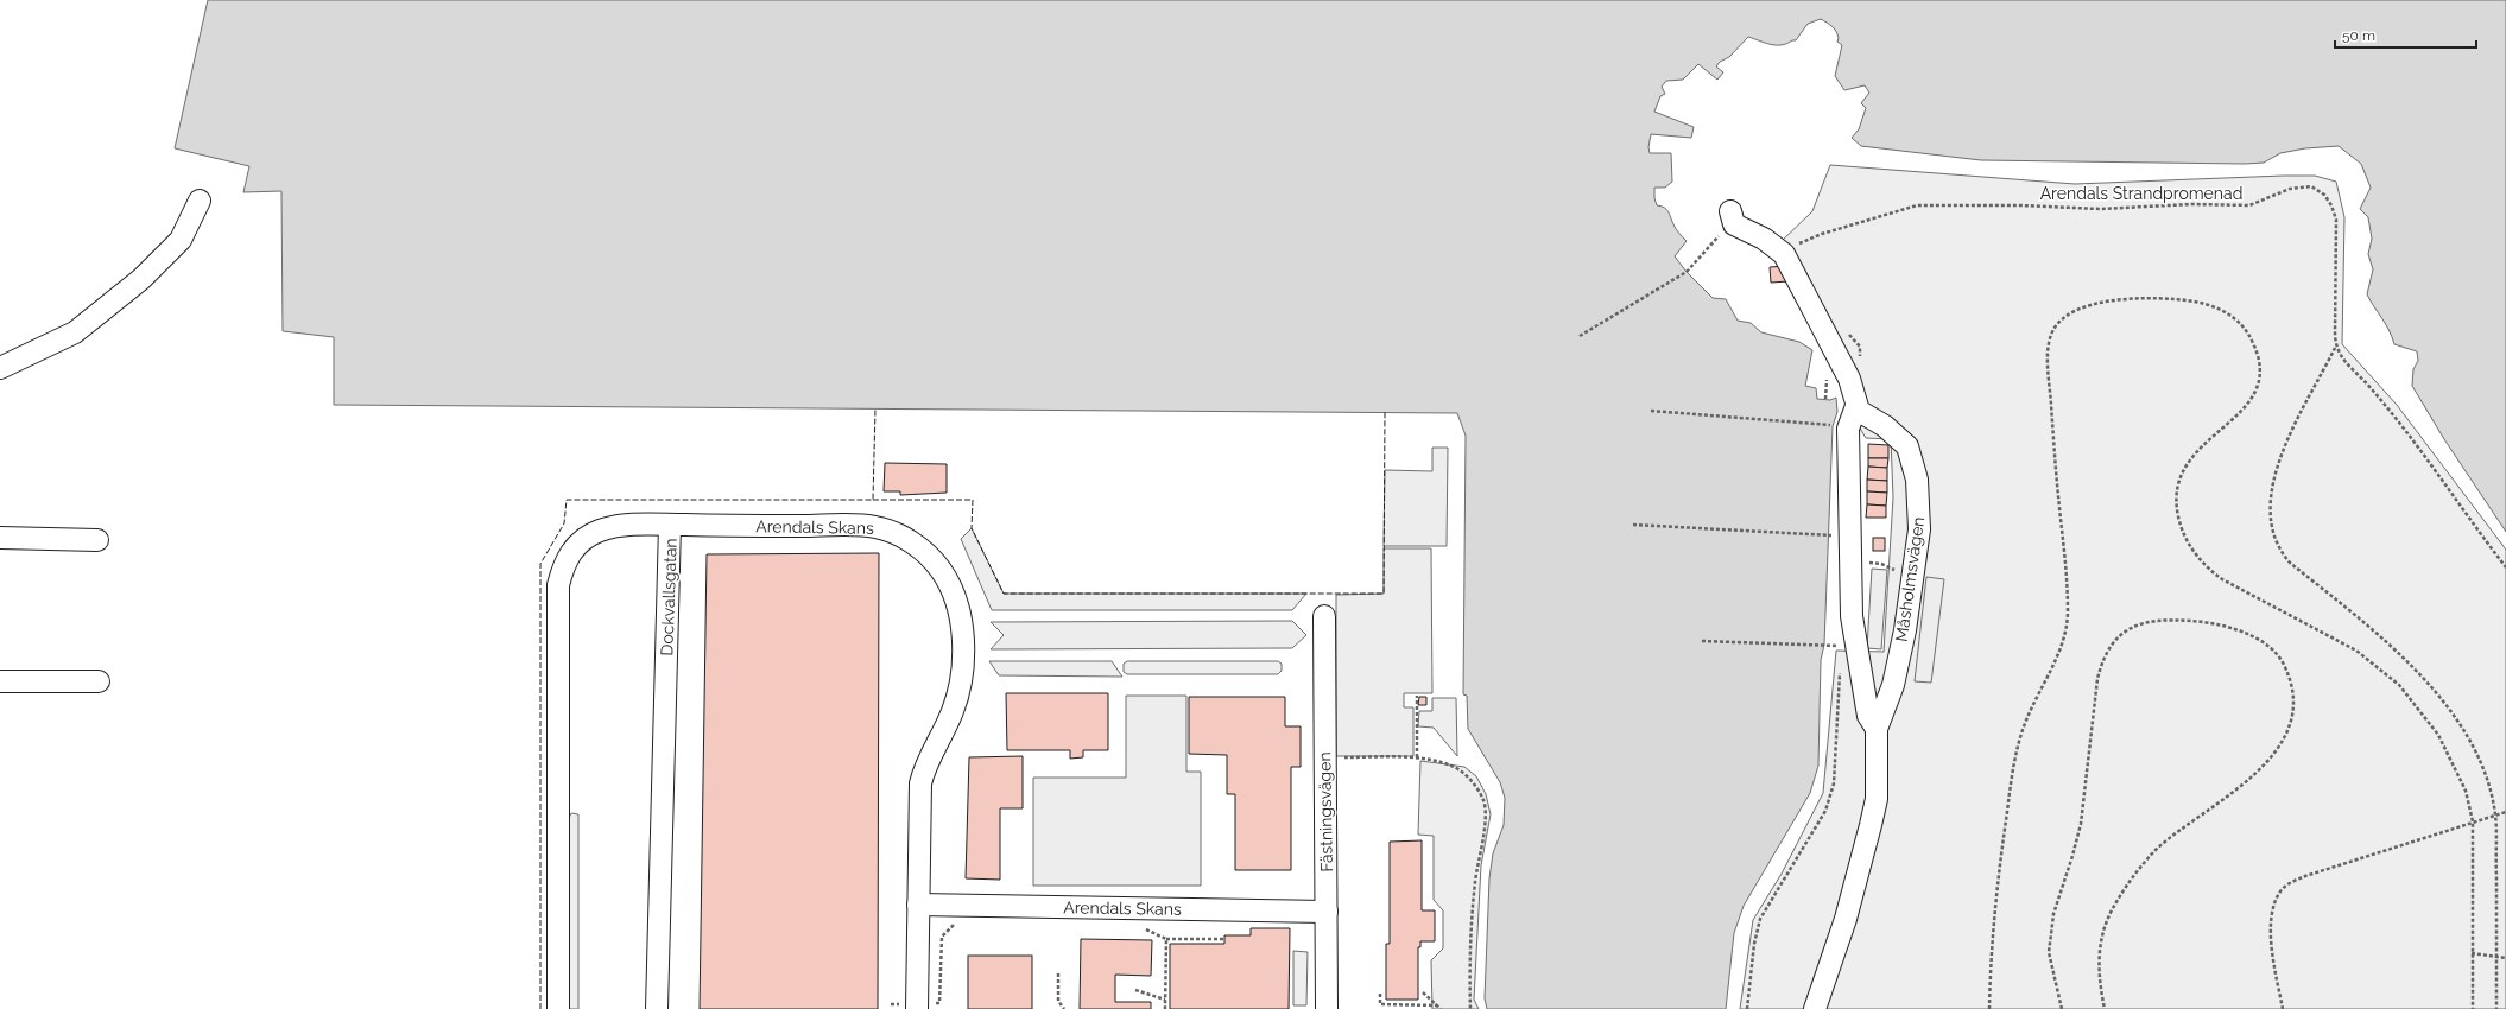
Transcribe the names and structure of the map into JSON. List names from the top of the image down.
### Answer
{
  "streets": {
    "street": [
      "Arendals Skans",
      "Måsholmsvägen",
      "Dockvallsgatan",
      "Fästningsvägen"
    ],
    "path": ["Arendals Strandpromenad"]
  },
  "crossings": [
    ["Arendals Skans", "Dockvallsgatan"],
    ["Arendals Skans", "Fästningsvägen"]
  ],
  "scale_bar": "50 m"
}
